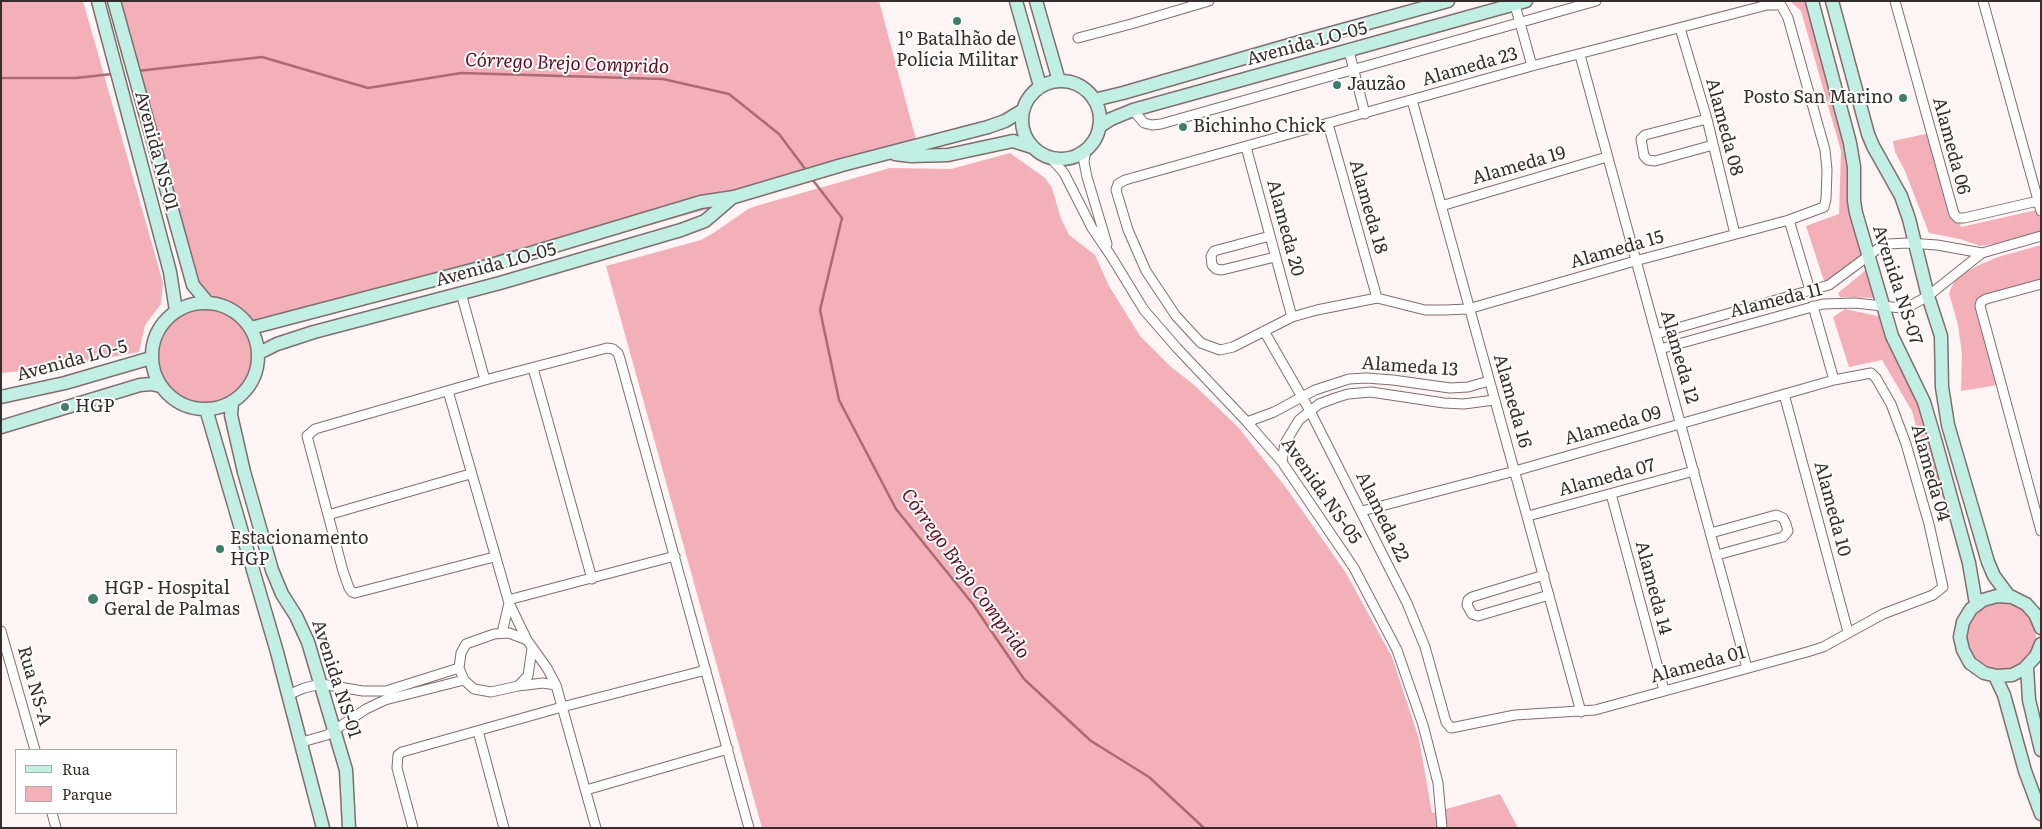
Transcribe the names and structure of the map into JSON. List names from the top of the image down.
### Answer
{
  "streets": {
    "street": [
      "Avenida LO-05",
      "Alameda 23",
      "Alameda 08",
      "Alameda 06",
      "Avenida NS-01",
      "Alameda 19",
      "Alameda 18",
      "Alameda 20",
      "Alameda 15",
      "Avenida NS-07",
      "Alameda 11",
      "Alameda 12",
      "Avenida LO-5",
      "Alameda 13",
      "Alameda 16",
      "Alameda 09",
      "Alameda 04",
      "Alameda 07",
      "Avenida NS-05",
      "Alameda 10",
      "Alameda 22",
      "Alameda 14",
      "Alameda 01",
      "Rua NS-A"
    ]
  },
  "crossings": [
    ["Avenida LO-05", "Avenida NS-01"],
    ["Avenida LO-05", "Avenida LO-5"],
    ["Avenida LO-05", "Avenida NS-05"],
    ["Alameda 23", "Alameda 08"],
    ["Alameda 23", "Alameda 18"],
    ["Alameda 23", "Alameda 20"],
    ["Alameda 23", "Alameda 15"],
    ["Alameda 23", "Alameda 12"],
    ["Alameda 23", "Alameda 16"],
    ["Alameda 08", "Alameda 15"],
    ["Avenida NS-01", "Avenida LO-5"],
    ["Alameda 19", "Alameda 12"],
    ["Alameda 19", "Alameda 16"],
    ["Alameda 18", "Alameda 15"],
    ["Alameda 20", "Alameda 15"],
    ["Alameda 15", "Alameda 12"],
    ["Alameda 15", "Alameda 16"],
    ["Alameda 15", "Alameda 22"],
    ["Avenida NS-07", "Alameda 11"],
    ["Alameda 11", "Alameda 12"],
    ["Alameda 12", "Alameda 09"],
    ["Alameda 12", "Alameda 07"],
    ["Alameda 12", "Alameda 01"],
    ["Alameda 13", "Alameda 16"],
    ["Alameda 13", "Avenida NS-05"],
    ["Alameda 13", "Alameda 22"],
    ["Alameda 16", "Alameda 09"],
    ["Alameda 16", "Alameda 07"],
    ["Alameda 16", "Alameda 01"],
    ["Alameda 09", "Alameda 04"],
    ["Alameda 09", "Alameda 10"],
    ["Alameda 09", "Alameda 22"],
    ["Alameda 04", "Alameda 01"],
    ["Alameda 07", "Alameda 14"],
    ["Alameda 10", "Alameda 01"],
    ["Alameda 22", "Alameda 01"],
    ["Alameda 14", "Alameda 01"]
  ],
  "water": ["Córrego Brejo Comprido"],
  "places": [
    "1º Batalhão de Polícia Militar",
    "Jauzão",
    "Posto San Marino",
    "Bichinho Chick",
    "HGP",
    "Estacionamento HGP",
    "HGP - Hospital Geral de Palmas"
  ],
  "legend": ["Rua", "Parque"]
}
